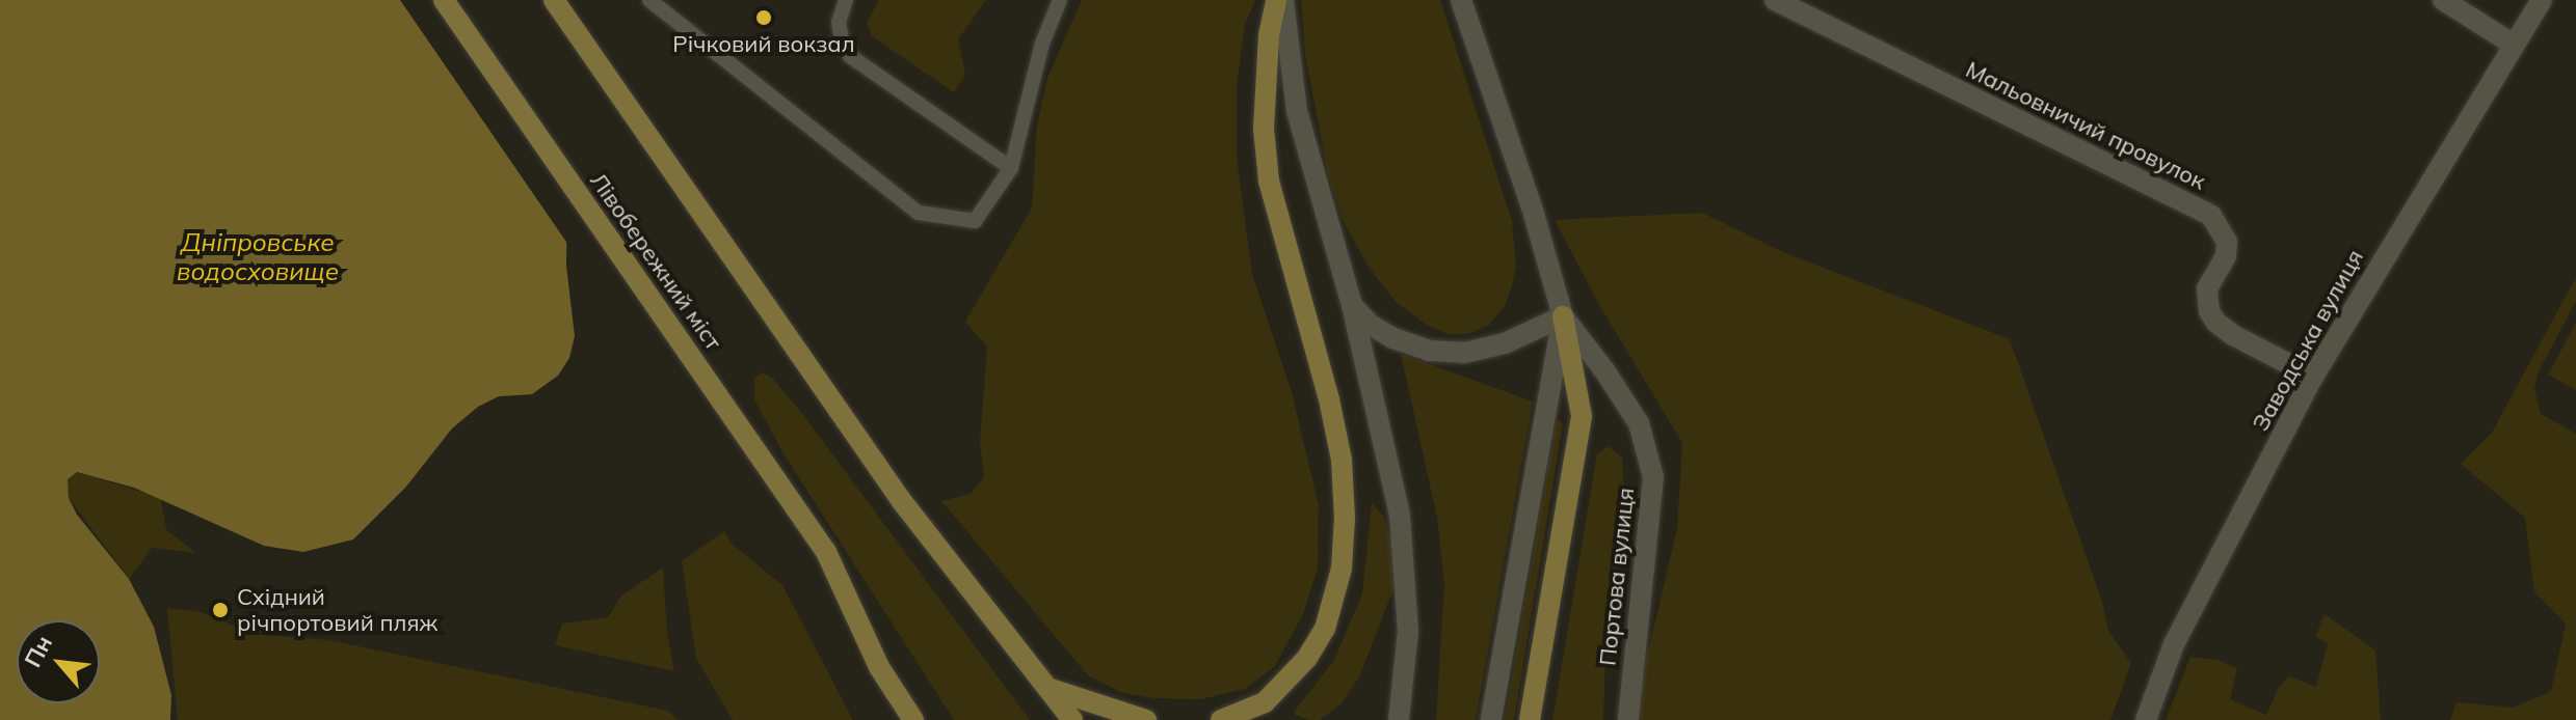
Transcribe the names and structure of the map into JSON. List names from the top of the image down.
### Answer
{
  "streets": {
    "main road": ["Лівобережний міст"],
    "street": ["Мальовничий провулок", "Заводська вулиця", "Портова вулиця"]
  },
  "crossings": [
    ["Мальовничий провулок", "Заводська вулиця"]
  ],
  "water": ["Дніпровське водосховище"],
  "places": ["Річковий вокзал", "Східний річпортовий пляж"],
  "north": "top left"
}
